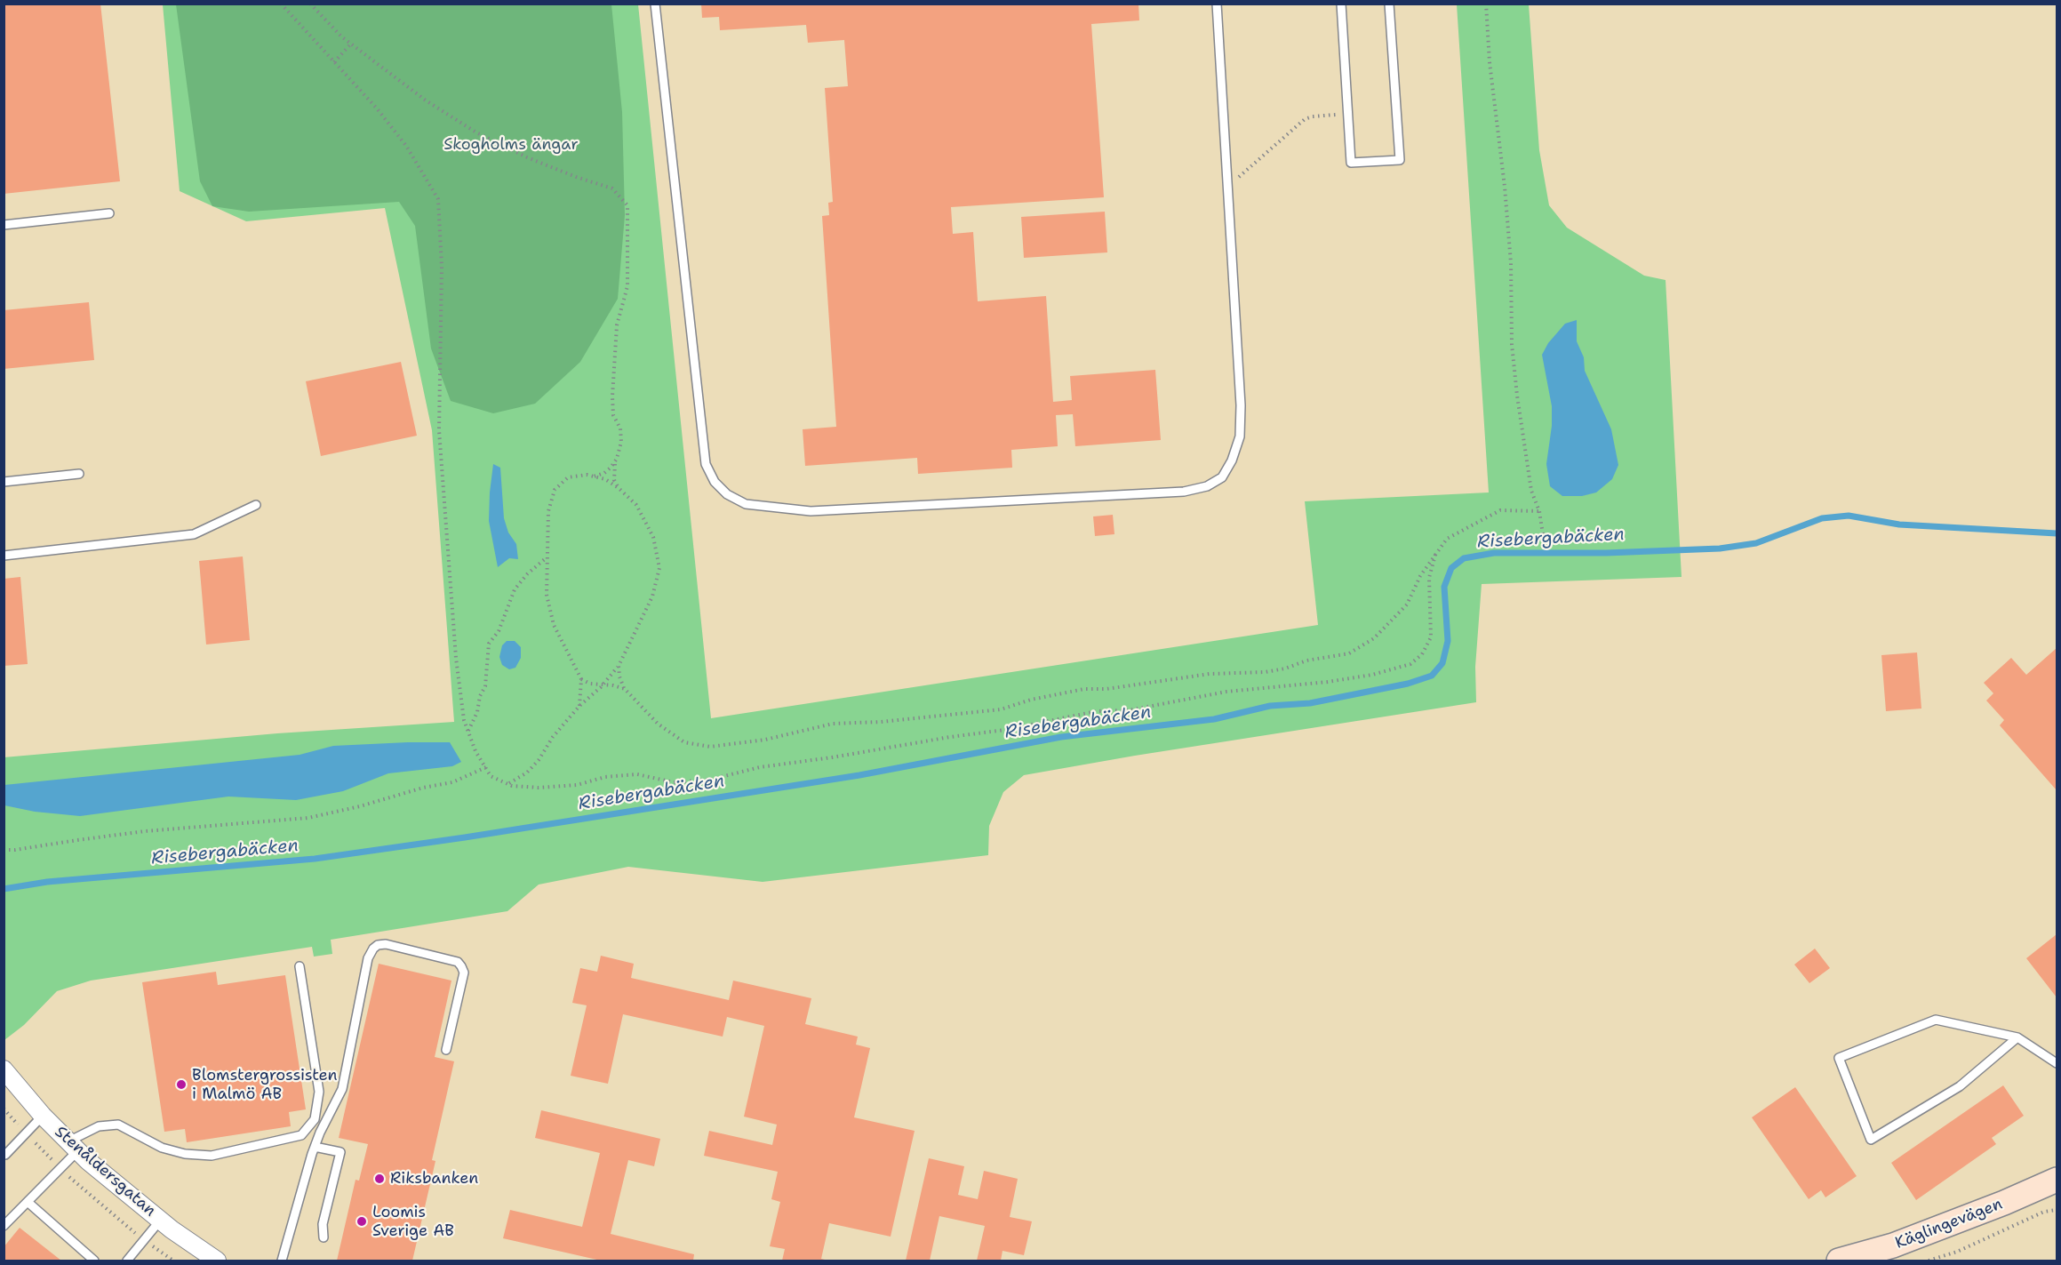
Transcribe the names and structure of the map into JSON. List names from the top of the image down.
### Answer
{
  "streets": {
    "main road": ["Käglingevägen"],
    "street": ["Stenåldersgatan"]
  },
  "water": ["Risebergabäcken"],
  "parks": ["Skogholms ängar"],
  "places": ["Blomstergrossisten i Malmö AB", "Riksbanken", "Loomis Sverige AB"]
}
